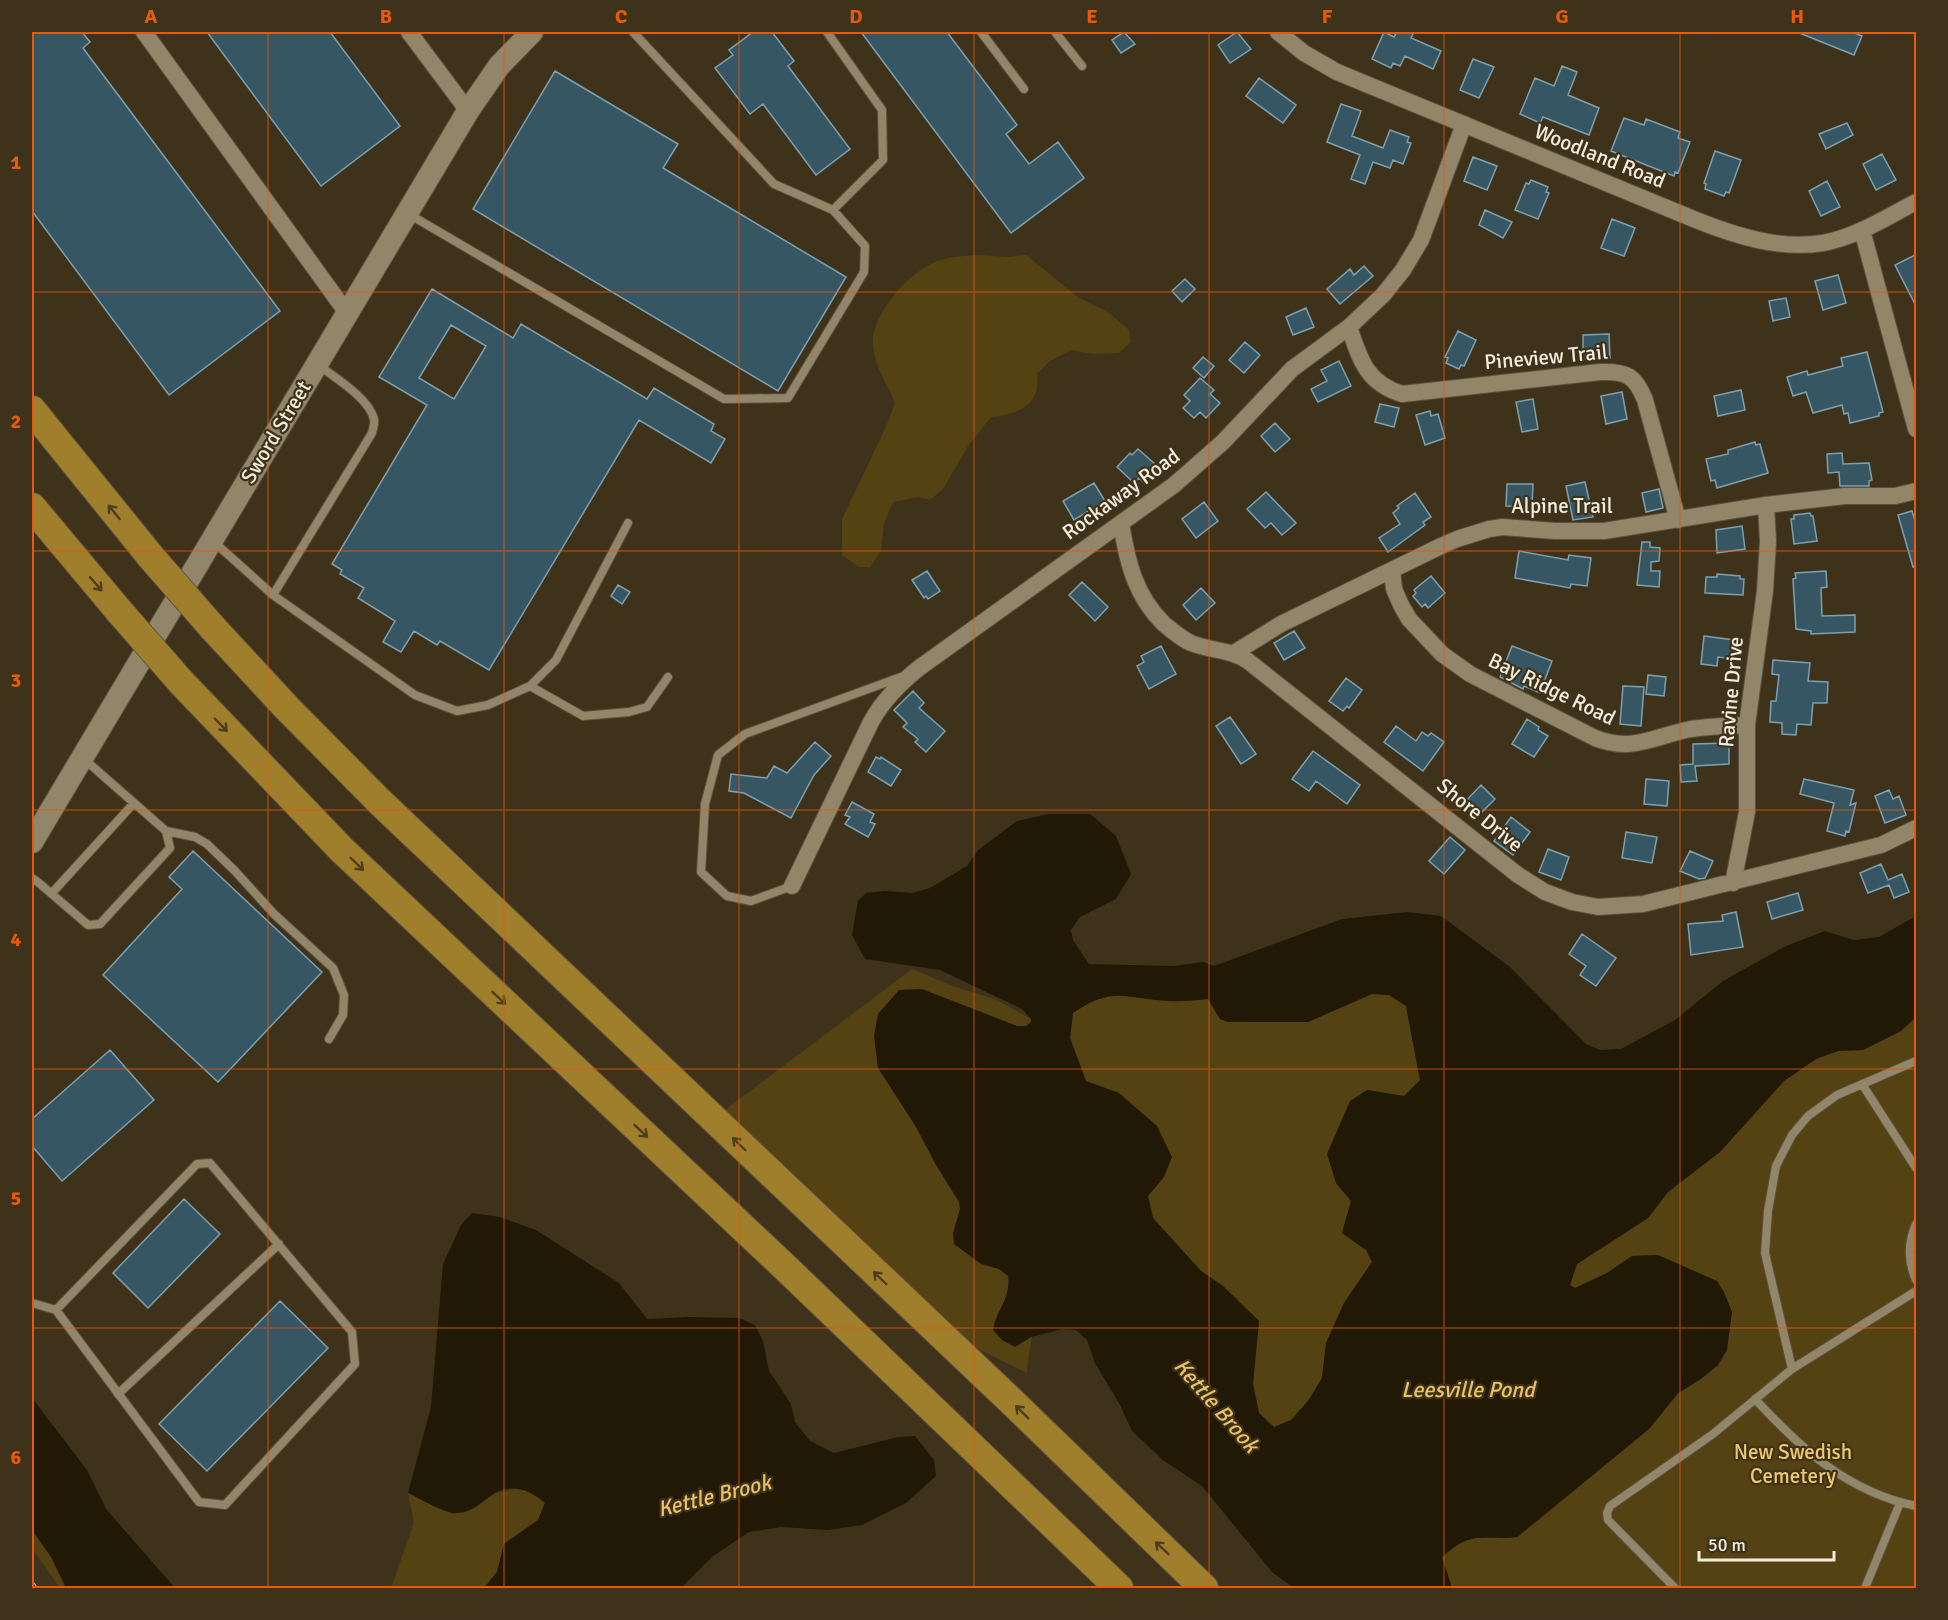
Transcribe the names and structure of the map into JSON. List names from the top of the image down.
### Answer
{
  "streets": {
    "street": [
      "Woodland Road",
      "Pineview Trail",
      "Sword Street",
      "Rockaway Road",
      "Alpine Trail",
      "Bay Ridge Road",
      "Ravine Drive",
      "Shore Drive"
    ]
  },
  "crossings": [
    ["Woodland Road", "Rockaway Road"],
    ["Pineview Trail", "Rockaway Road"],
    ["Pineview Trail", "Alpine Trail"],
    ["Rockaway Road", "Shore Drive"],
    ["Alpine Trail", "Bay Ridge Road"],
    ["Alpine Trail", "Ravine Drive"],
    ["Alpine Trail", "Shore Drive"],
    ["Bay Ridge Road", "Ravine Drive"],
    ["Ravine Drive", "Shore Drive"]
  ],
  "water": ["Leesville Pond", "Kettle Brook"],
  "parks": ["New Swedish Cemetery"],
  "scale_bar": "50 m",
  "grid": {
    "columns": [
      "A",
      "B",
      "C",
      "D",
      "E",
      "F",
      "G",
      "H"
    ],
    "rows": [
      "1",
      "2",
      "3",
      "4",
      "5",
      "6"
    ]
  }
}
